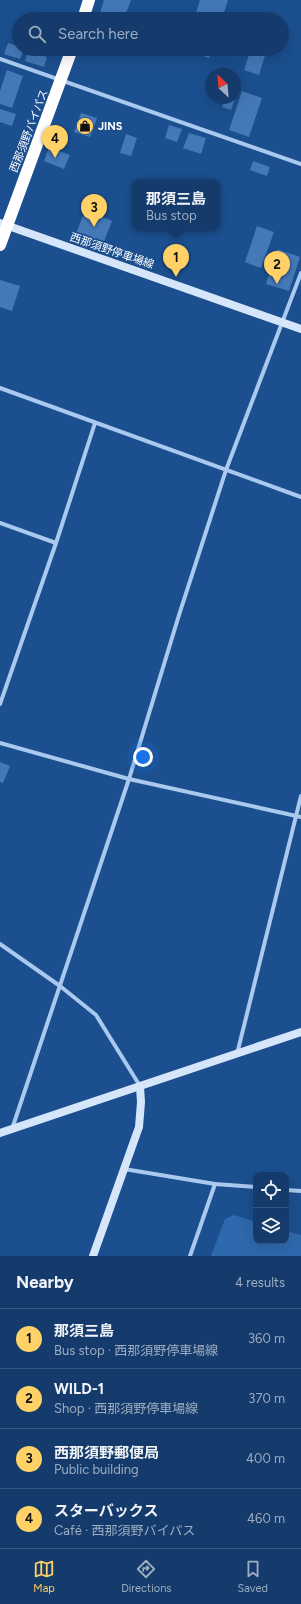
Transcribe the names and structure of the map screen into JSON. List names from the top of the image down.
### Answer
{
  "streets": {
    "highway": ["西那須野バイパス"],
    "street": ["西那須野停車場線"]
  },
  "crossings": [
    ["西那須野バイパス", "西那須野停車場線"]
  ],
  "places": {
    "shop": ["JINS"]
  },
  "north": "top left",
  "page": {
    "search": "Search here",
    "pins": [
      "4",
      "3",
      "1",
      "2"
    ],
    "popup": ["那須三島", "Bus stop"],
    "heading": ["Nearby", "4 results"],
    "list": [
      {
        "mark": "1",
        "name": "那須三島",
        "note": "Bus stop · 西那須野停車場線",
        "value": "360 m"
      },
      {
        "mark": "2",
        "name": "WILD-1",
        "note": "Shop · 西那須野停車場線",
        "value": "370 m"
      },
      {
        "mark": "3",
        "name": "西那須野郵便局",
        "note": "Public building",
        "value": "400 m"
      },
      {
        "mark": "4",
        "name": "スターバックス",
        "note": "Café · 西那須野バイパス",
        "value": "460 m"
      }
    ],
    "nav": ["Map", "Directions", "Saved"]
  }
}
